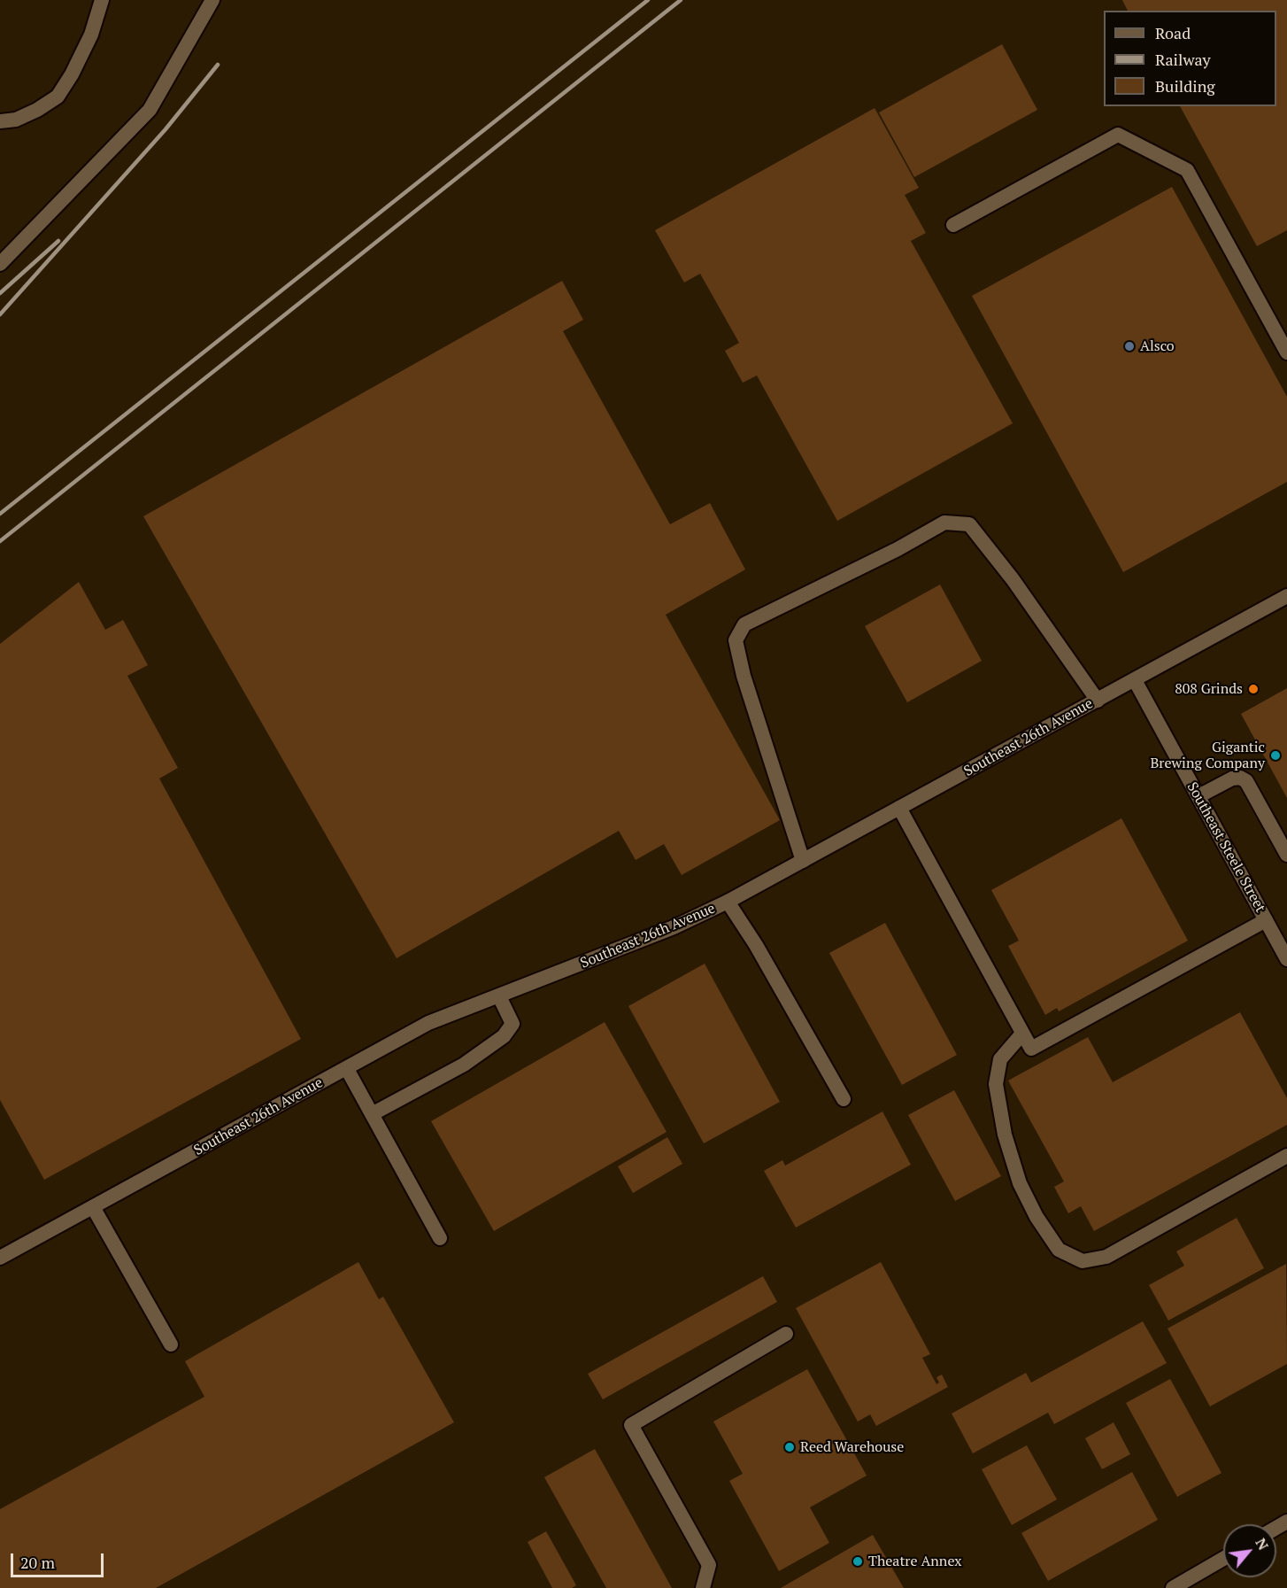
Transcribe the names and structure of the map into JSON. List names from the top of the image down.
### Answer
{
  "streets": {
    "street": ["Southeast 26th Avenue", "Southeast Steele Street"]
  },
  "crossings": [
    ["Southeast 26th Avenue", "Southeast Steele Street"]
  ],
  "places": [
    "Alsco",
    "808 Grinds",
    "Gigantic Brewing Company",
    "Reed Warehouse",
    "Theatre Annex"
  ],
  "legend": ["Road", "Railway", "Building"],
  "scale_bar": "20 m",
  "north": "top right"
}
